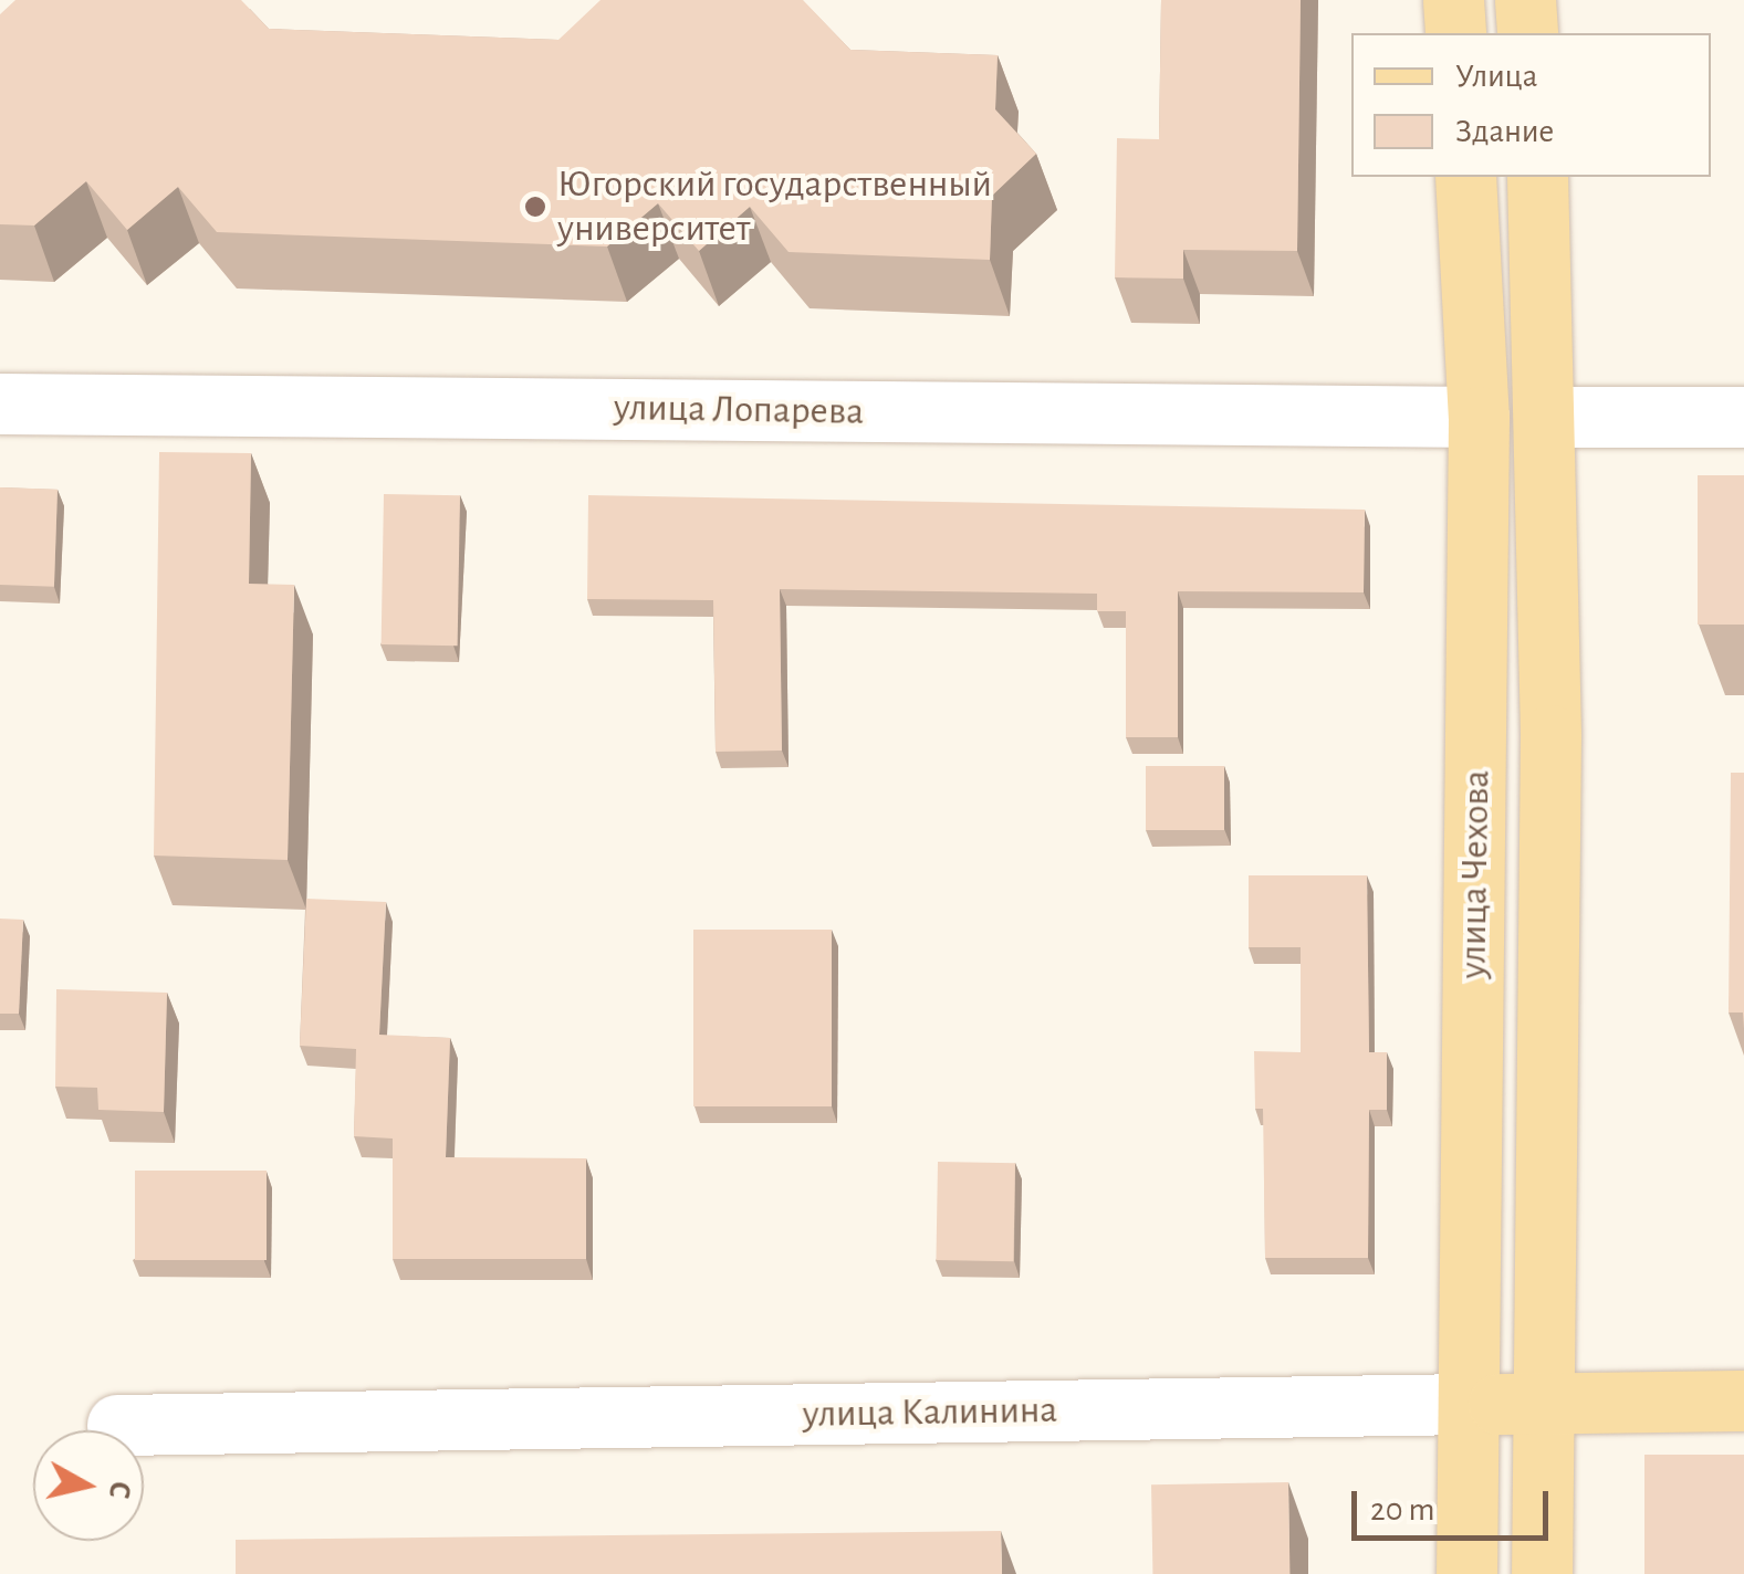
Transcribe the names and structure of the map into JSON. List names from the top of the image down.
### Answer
{
  "streets": {
    "main road": ["улица Чехова", "улица Калинина"],
    "street": ["улица Лопарева"]
  },
  "crossings": [
    ["улица Лопарева", "улица Чехова"],
    ["улица Чехова", "улица Калинина"]
  ],
  "places": ["Югорский государственный университет"],
  "legend": ["Улица", "Здание"],
  "scale_bar": "20 m",
  "north": "right"
}
